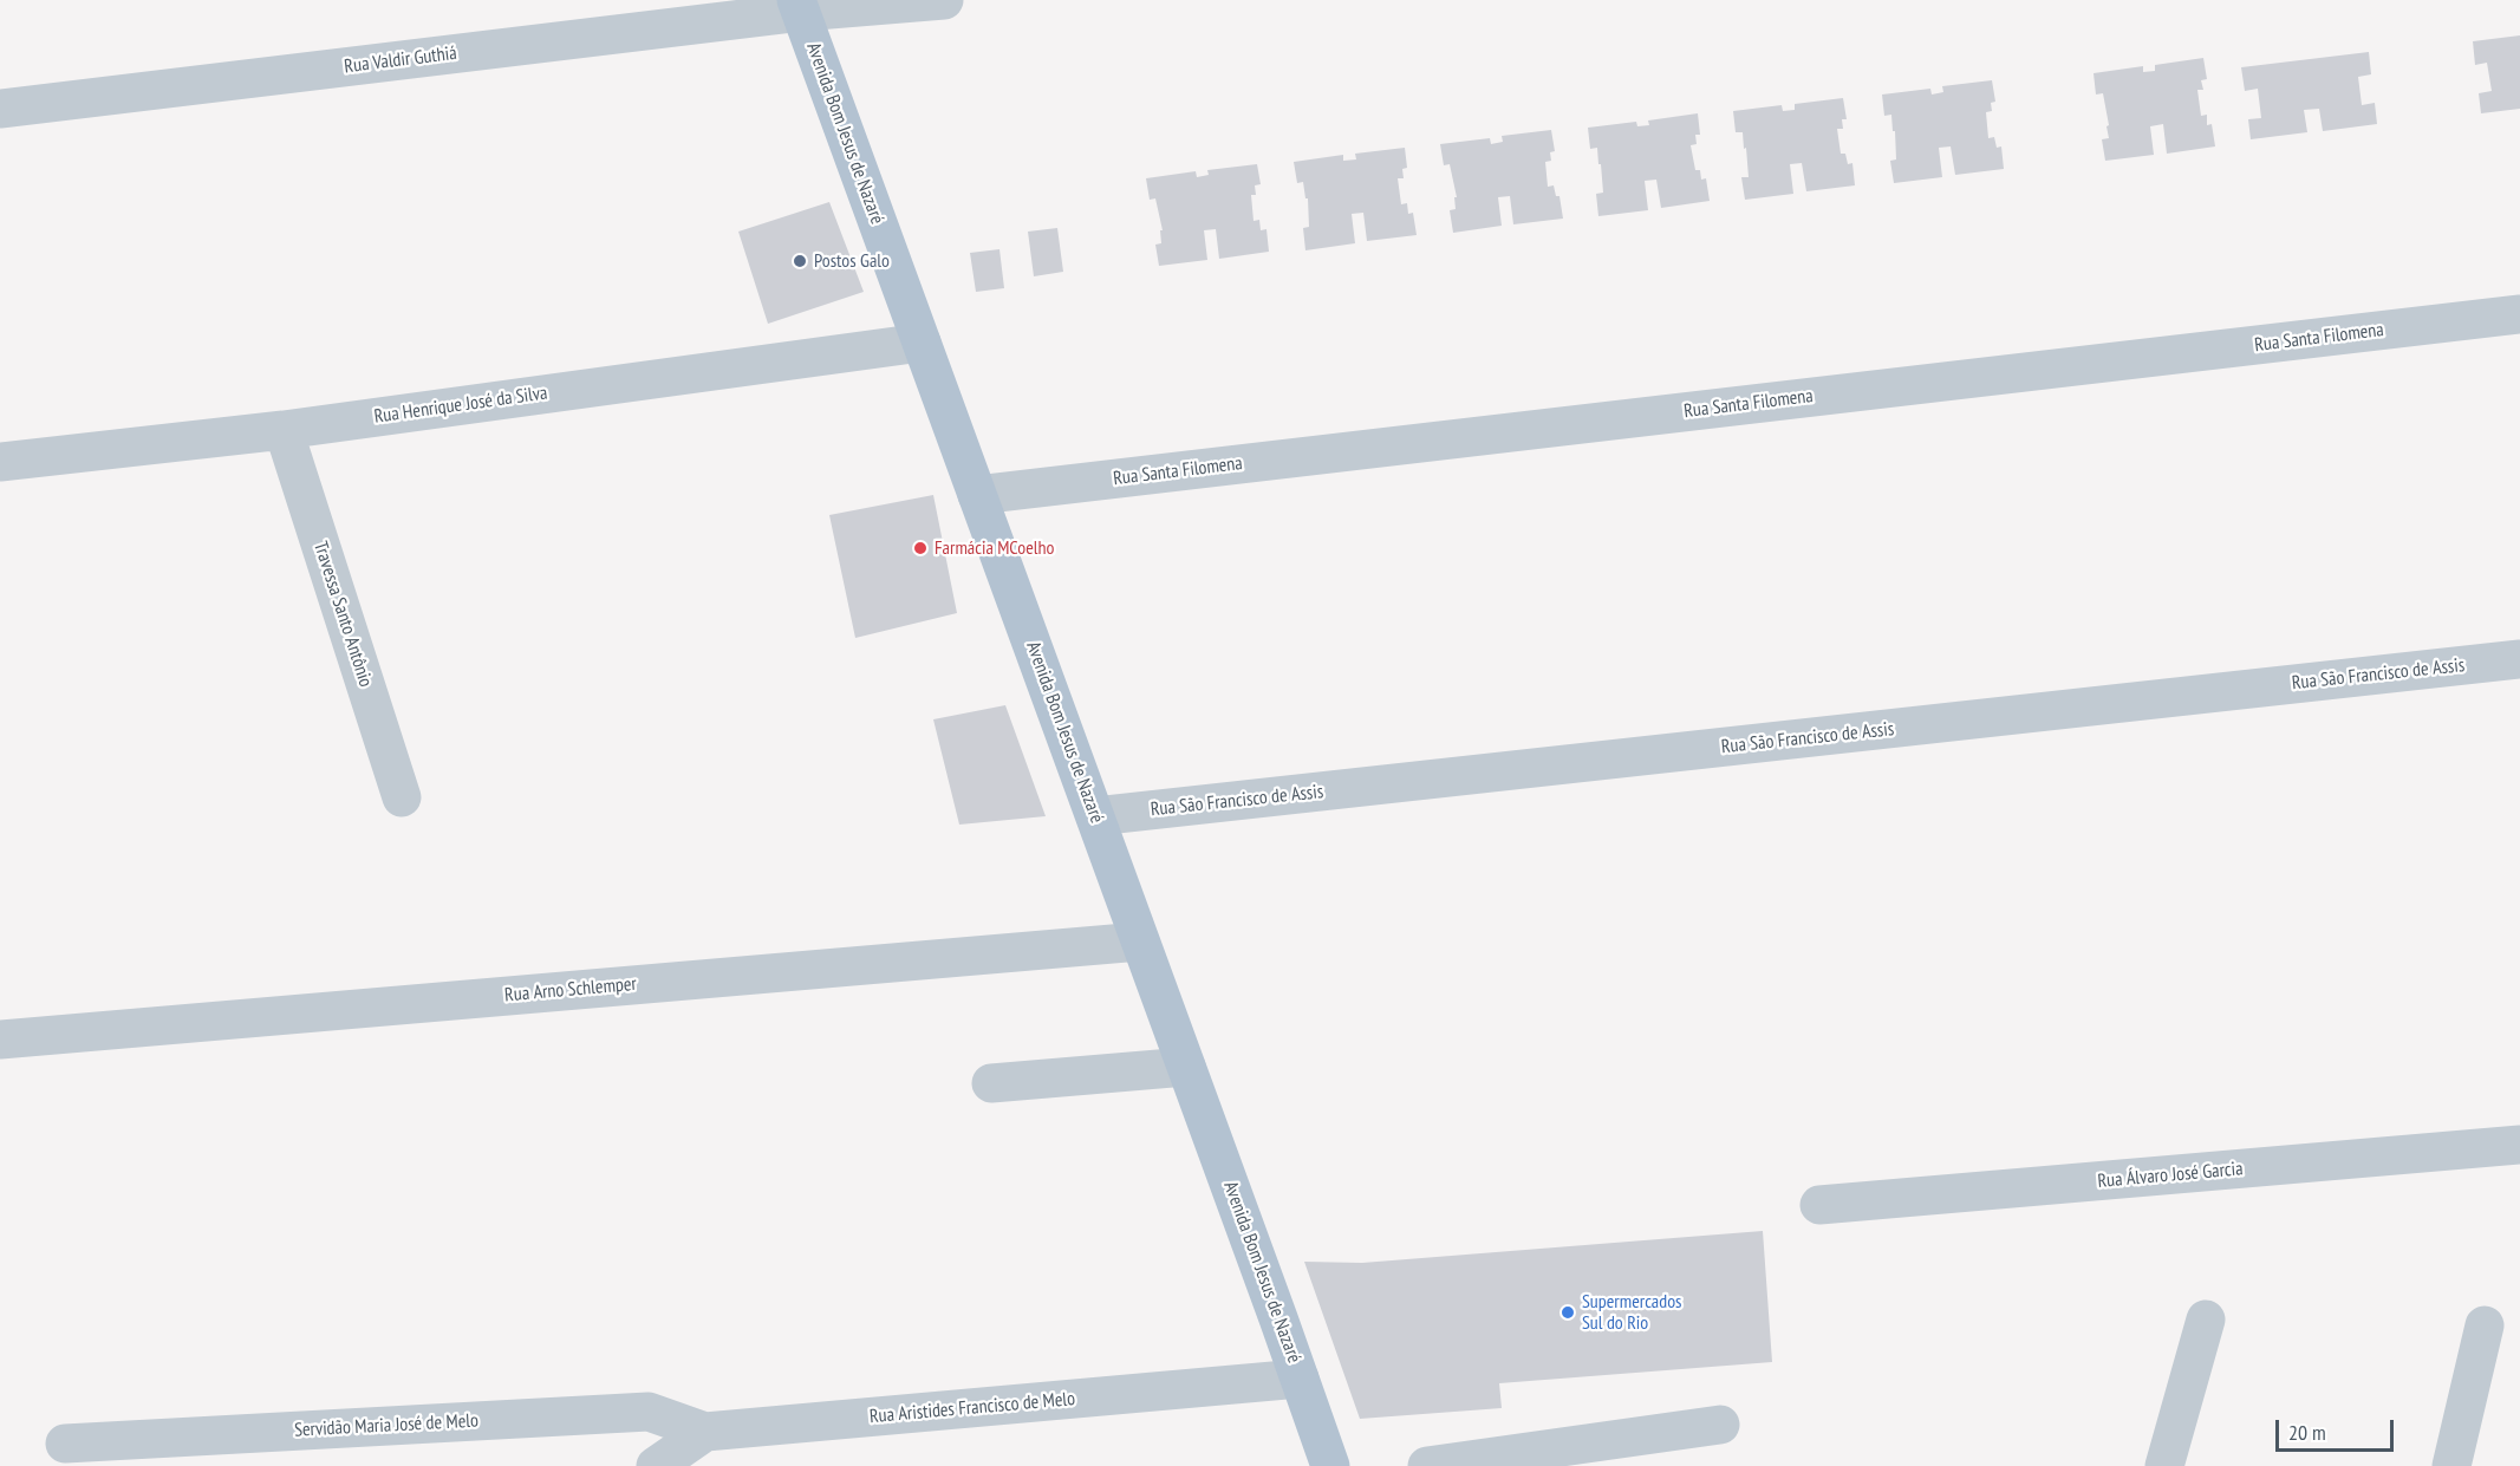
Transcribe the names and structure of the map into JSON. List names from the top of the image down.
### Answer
{
  "streets": {
    "main road": ["Avenida Bom Jesus de Nazaré"],
    "street": [
      "Rua Valdir Guthiá",
      "Rua Santa Filomena",
      "Rua Henrique José da Silva",
      "Travessa Santo Antônio",
      "Rua São Francisco de Assis",
      "Rua Arno Schlemper",
      "Rua Álvaro José Garcia",
      "Rua Aristides Francisco de Melo",
      "Servidão Maria José de Melo"
    ]
  },
  "crossings": [
    ["Rua Valdir Guthiá", "Avenida Bom Jesus de Nazaré"],
    ["Avenida Bom Jesus de Nazaré", "Rua Santa Filomena"],
    ["Avenida Bom Jesus de Nazaré", "Rua Henrique José da Silva"],
    ["Avenida Bom Jesus de Nazaré", "Rua São Francisco de Assis"],
    ["Avenida Bom Jesus de Nazaré", "Rua Arno Schlemper"],
    ["Avenida Bom Jesus de Nazaré", "Rua Aristides Francisco de Melo"],
    ["Rua Henrique José da Silva", "Travessa Santo Antônio"],
    ["Rua Aristides Francisco de Melo", "Servidão Maria José de Melo"]
  ],
  "places": ["Postos Galo", "Farmácia MCoelho", "Supermercados Sul do Rio"],
  "scale_bar": "20 m"
}
